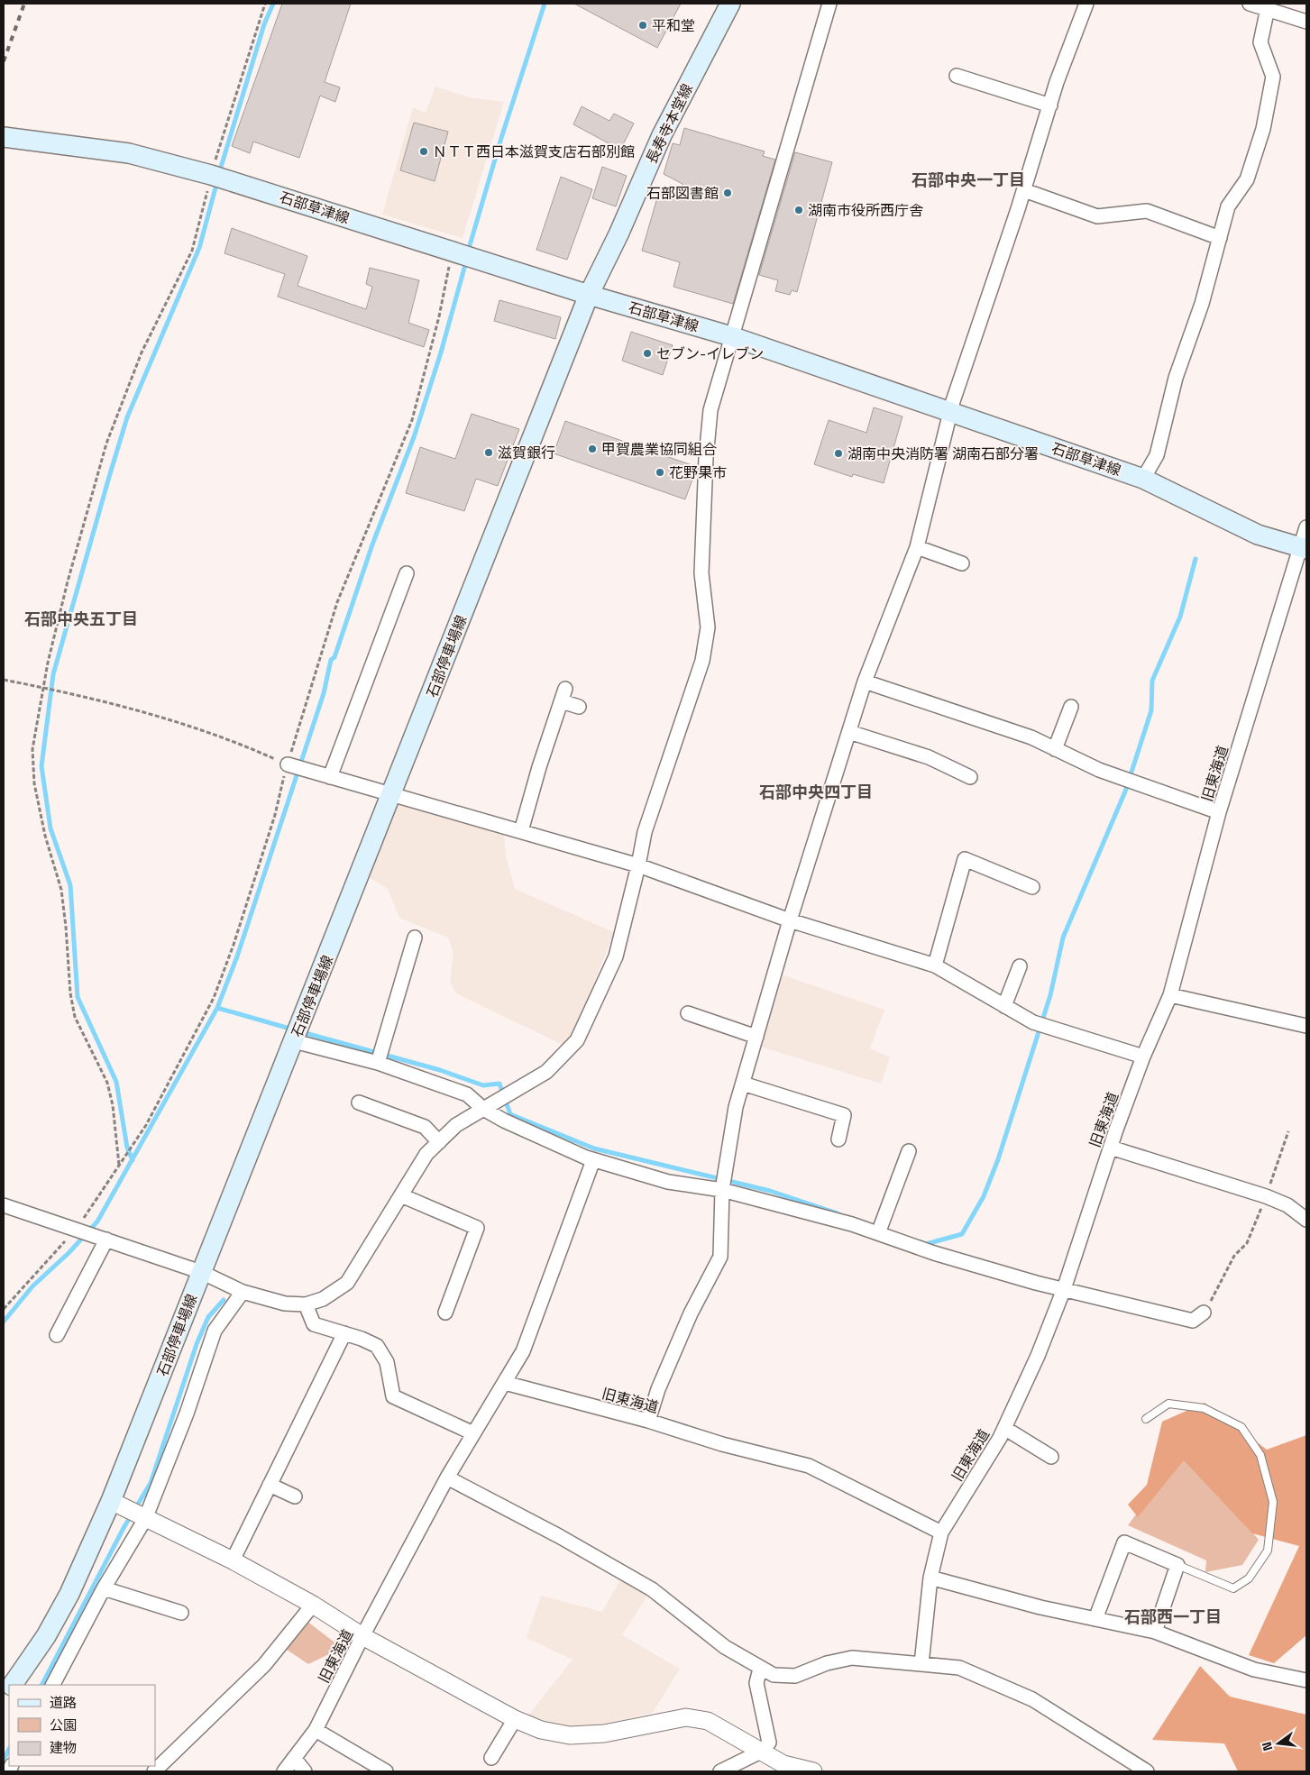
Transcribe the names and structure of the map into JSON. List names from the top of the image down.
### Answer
{
  "streets": {
    "main road": ["長寿寺本堂線", "石部草津線", "石部停車場線"],
    "street": ["旧東海道"]
  },
  "crossings": [
    ["長寿寺本堂線", "石部草津線"],
    ["長寿寺本堂線", "石部停車場線"],
    ["石部草津線", "石部停車場線"],
    ["石部草津線", "旧東海道"]
  ],
  "districts": [
    "石部中央一丁目",
    "石部中央五丁目",
    "石部中央四丁目",
    "石部西一丁目"
  ],
  "places": [
    "平和堂",
    "ＮＴＴ西日本滋賀支店石部別館",
    "石部図書館",
    "湖南市役所西庁舎",
    "セブン-イレブン",
    "甲賀農業協同組合",
    "滋賀銀行",
    "湖南中央消防署 湖南石部分署",
    "花野果市"
  ],
  "legend": ["道路", "公園", "建物"],
  "north": "left"
}
